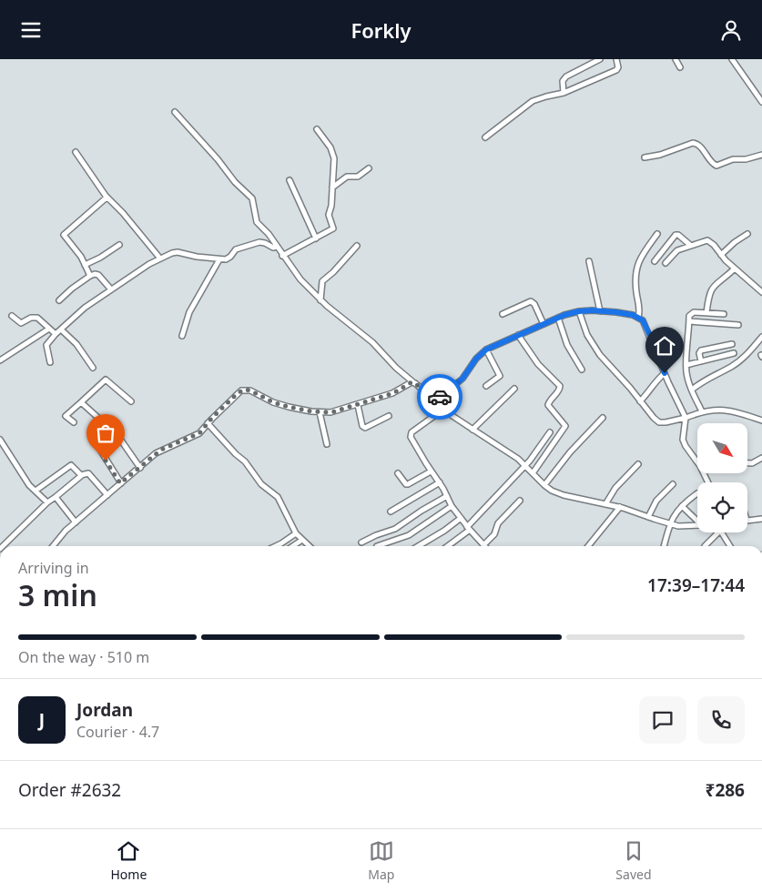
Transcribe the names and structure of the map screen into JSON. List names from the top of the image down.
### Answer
{
  "north": "bottom right",
  "page": {
    "header": "Forkly",
    "heading": ["3 min", "Arriving in", "17:39–17:44"],
    "panel": [
      "Jordan",
      "Courier · 4.7",
      "Order #2632",
      "₹286"
    ],
    "bar": "On the way · 510 m",
    "round": "J",
    "tabs": ["Home", "Map", "Saved"]
  }
}
